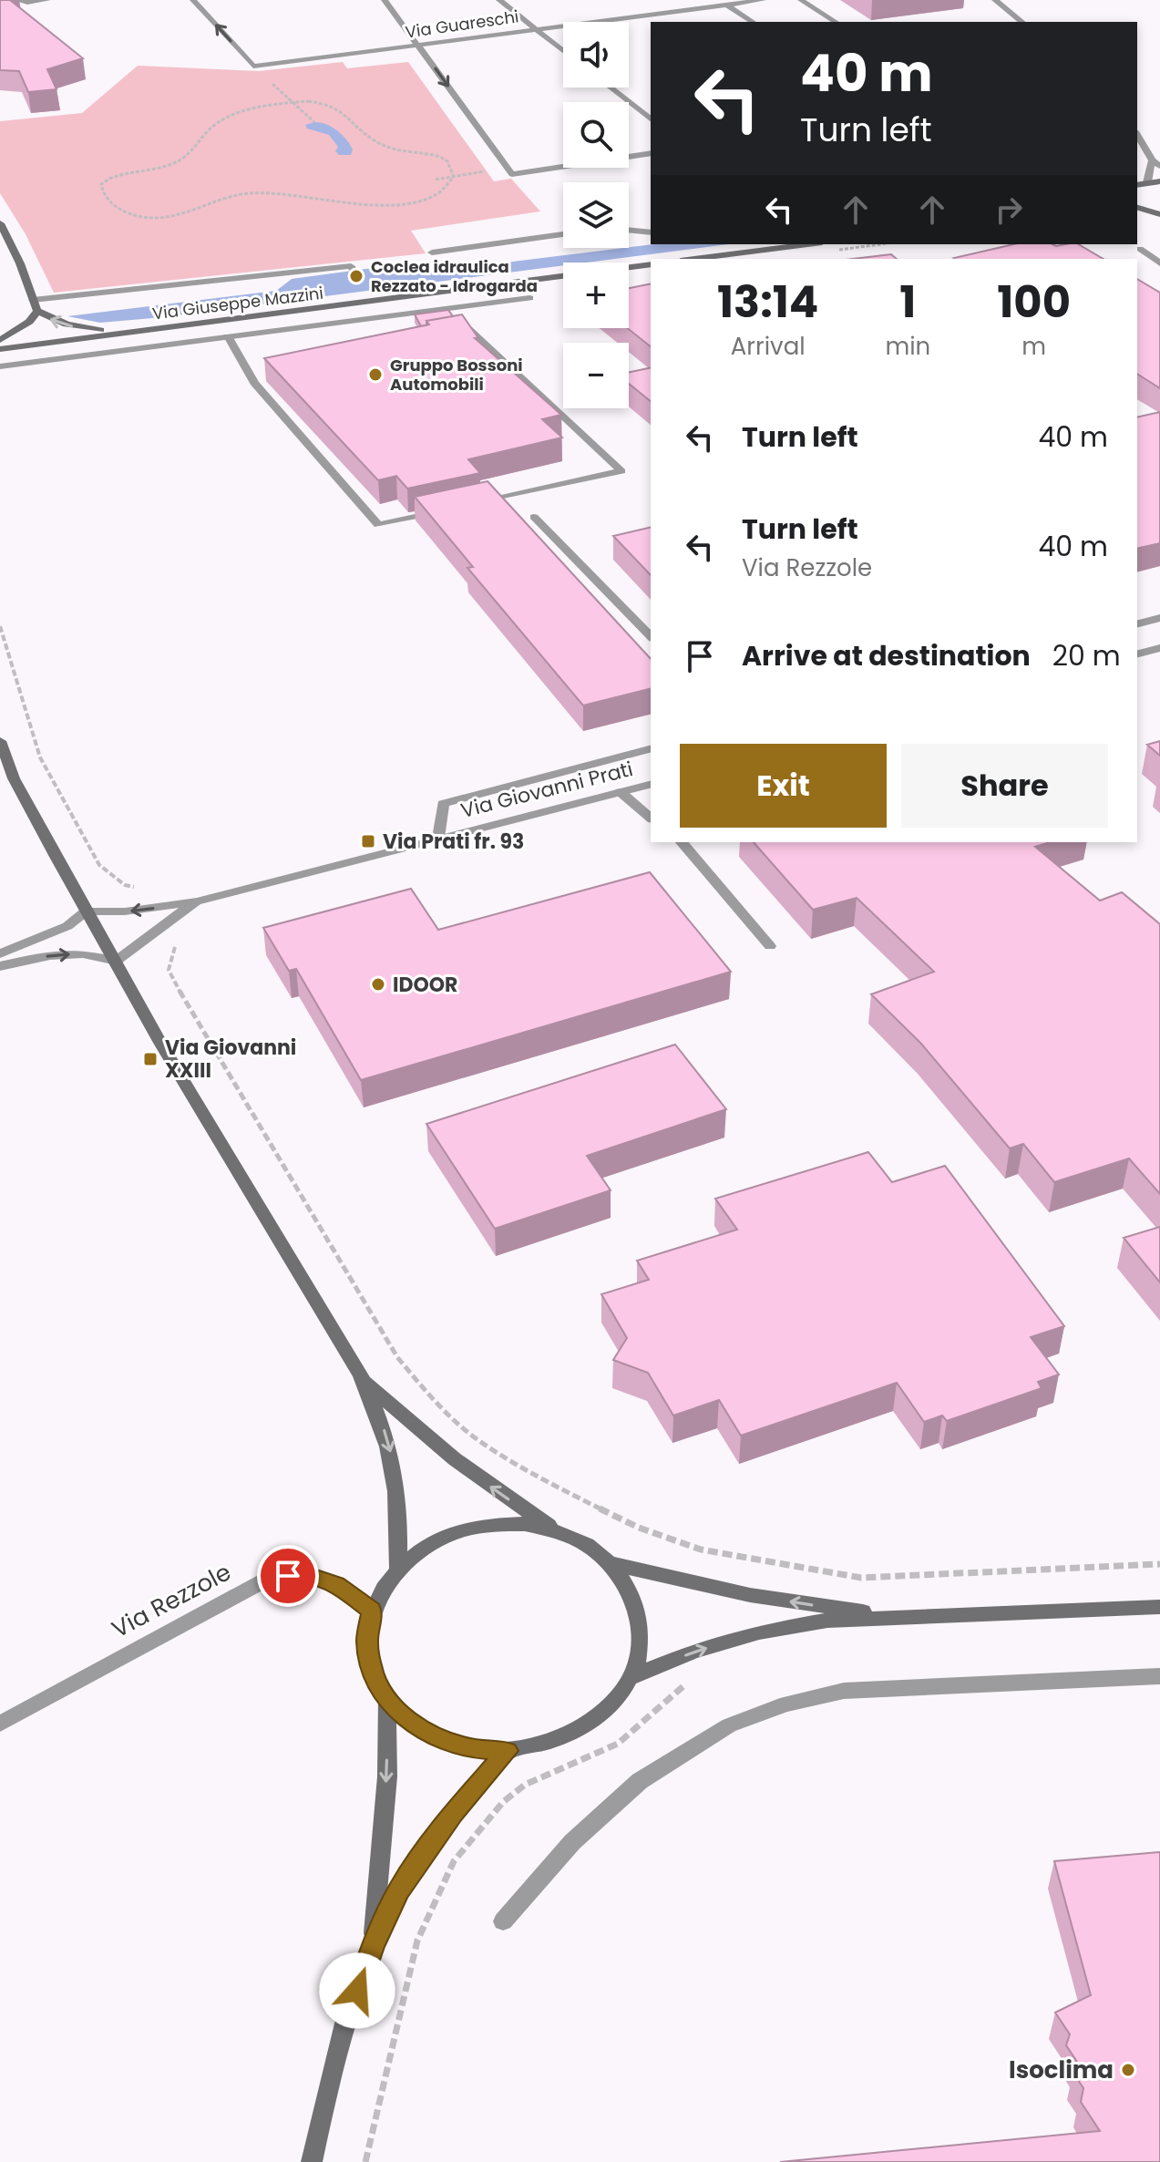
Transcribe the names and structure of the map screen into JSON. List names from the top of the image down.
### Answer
{
  "streets": {
    "street": [
      "Via Guareschi",
      "Via Giuseppe Mazzini",
      "Via Giovanni Prati",
      "Via Rezzole"
    ]
  },
  "places": {
    "other": [
      "Coclea idraulica Rezzato - Idrogarda",
      "Gruppo Bossoni Automobili",
      "IDOOR",
      "Isoclima"
    ],
    "transit": ["Via Prati fr. 93", "Via Giovanni XXIII"]
  },
  "page": {
    "map_buttons": ["+", "−"],
    "turn": ["40 m", "Turn left"],
    "eta": [
      "13:14",
      "Arrival",
      "1",
      "min",
      "100",
      "m"
    ],
    "list": [
      {
        "name": "Turn left",
        "value": "40 m"
      },
      {
        "name": "Turn left",
        "note": "Via Rezzole",
        "value": "40 m"
      },
      {
        "name": "Arrive at destination",
        "value": "20 m"
      }
    ],
    "buttons": ["Exit", "Share"]
  }
}
